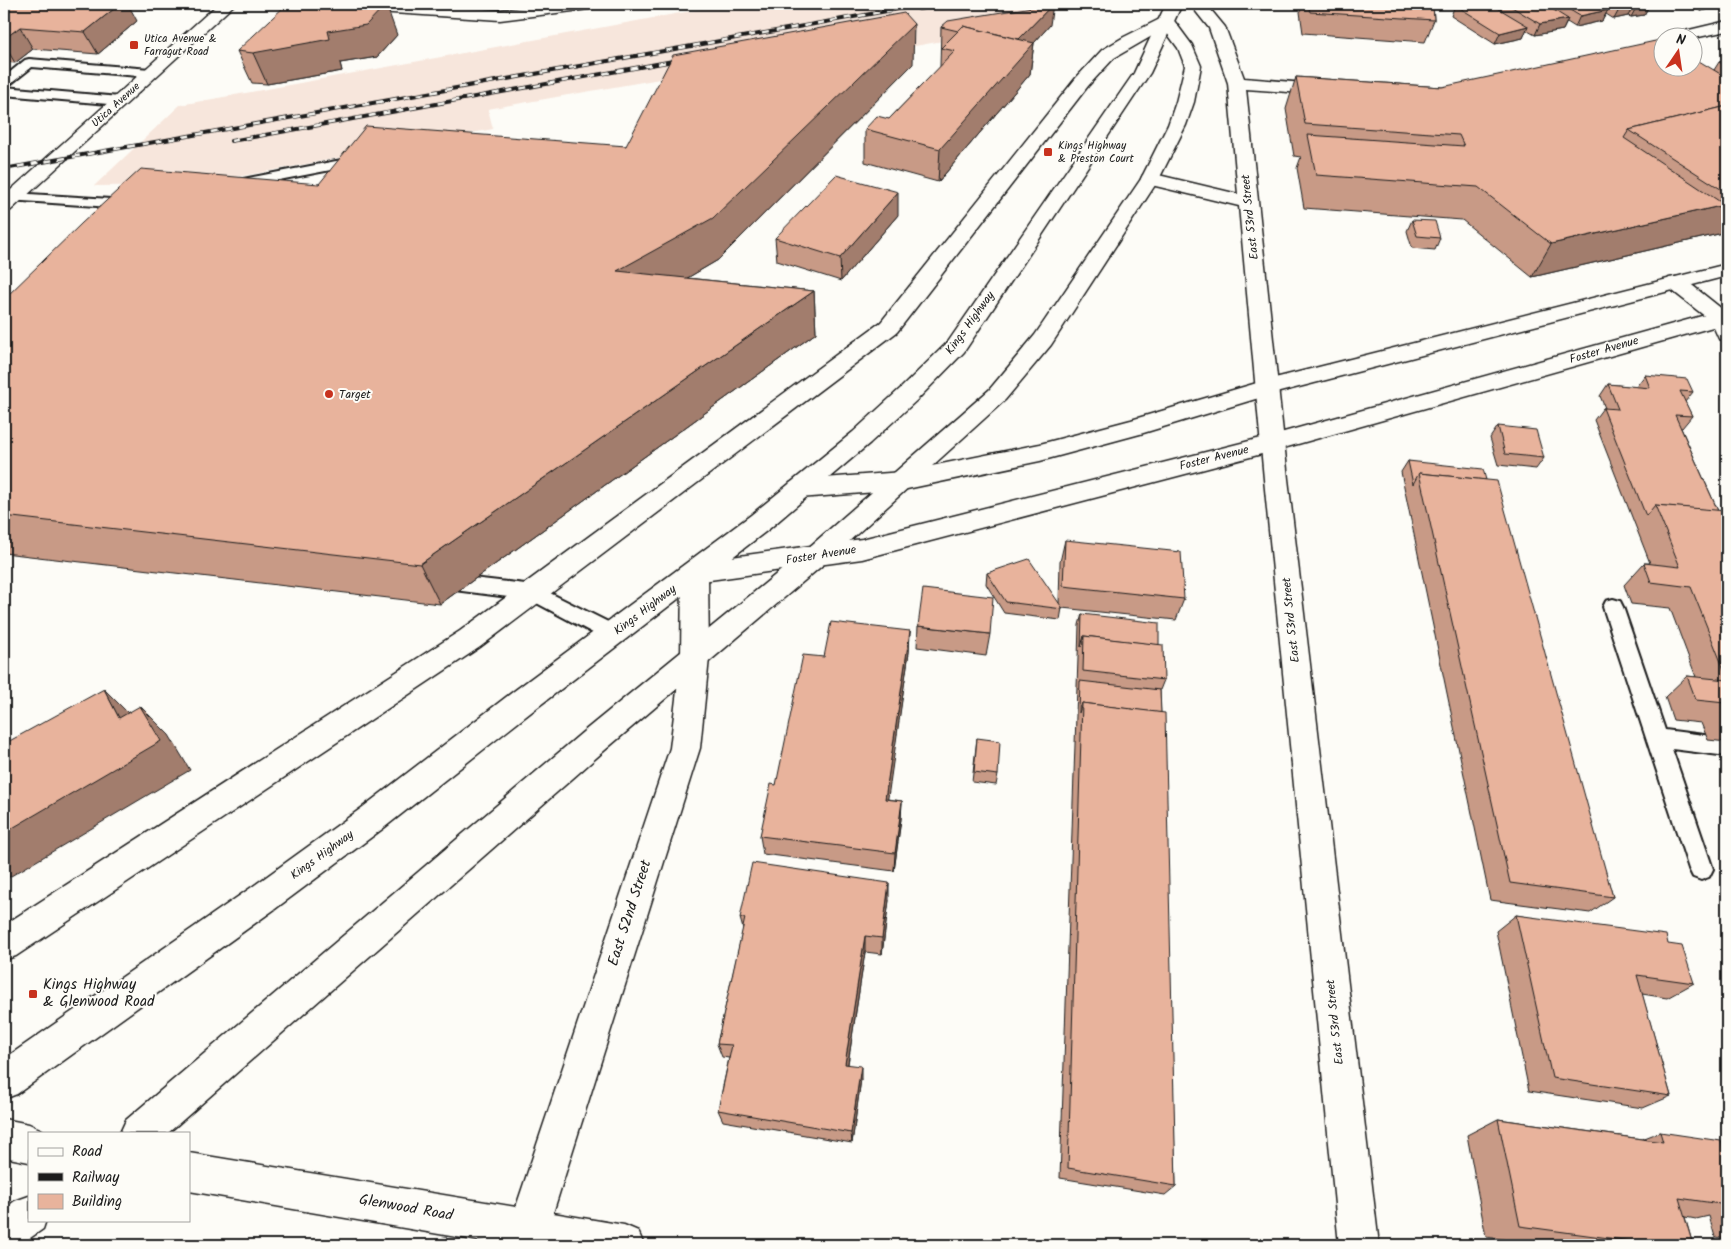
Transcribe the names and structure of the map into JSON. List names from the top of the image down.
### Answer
{
  "streets": {
    "street": [
      "Utica Avenue",
      "East 53rd Street",
      "Kings Highway",
      "Foster Avenue",
      "East 52nd Street",
      "Glenwood Road"
    ]
  },
  "crossings": [
    ["East 53rd Street", "Foster Avenue"],
    ["Kings Highway", "Foster Avenue"],
    ["Kings Highway", "East 52nd Street"],
    ["Foster Avenue", "East 52nd Street"],
    ["East 52nd Street", "Glenwood Road"]
  ],
  "places": {
    "transit": ["Utica Avenue & Farragut Road", "Kings Highway & Preston Court", "Kings Highway & Glenwood Road"],
    "other": ["Target"]
  },
  "legend": ["Road", "Railway", "Building"],
  "north": "top"
}
